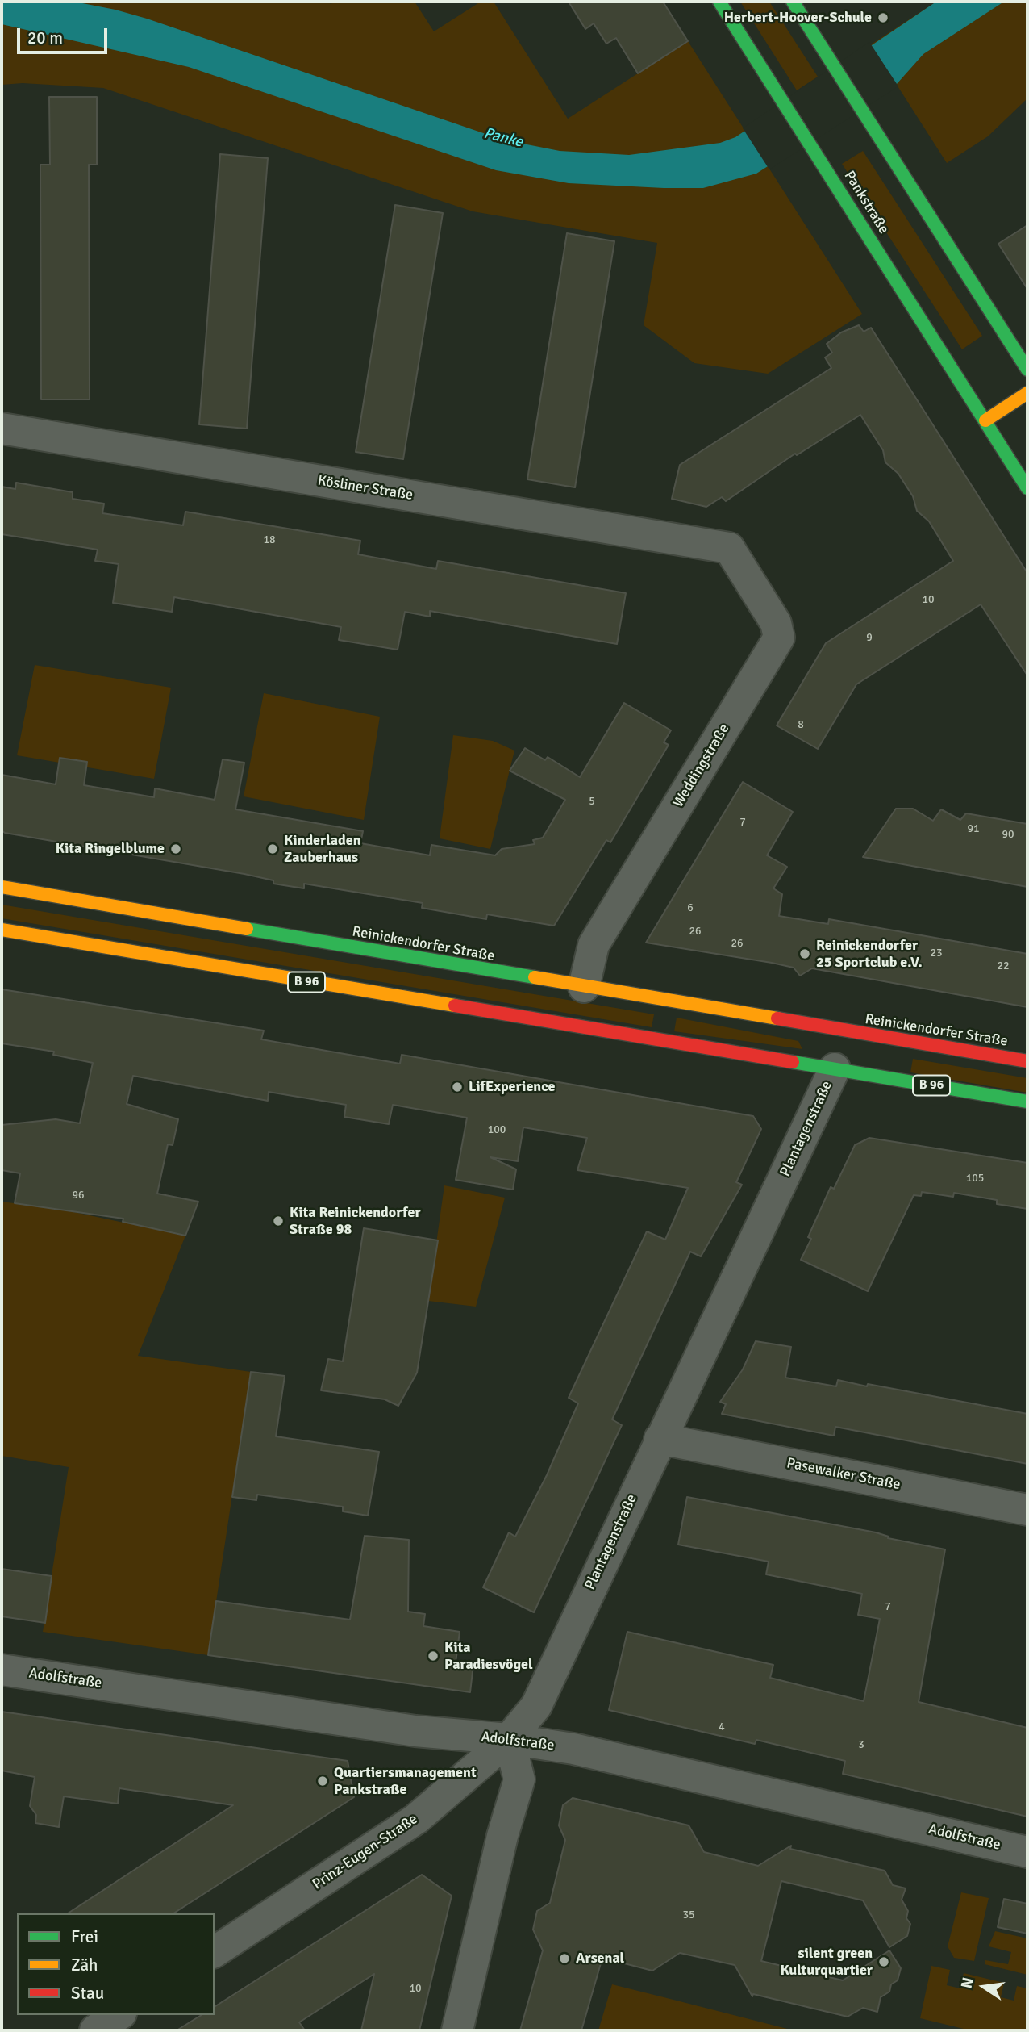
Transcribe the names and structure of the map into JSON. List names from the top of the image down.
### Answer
{
  "streets": {
    "main road": ["Pankstraße", "Reinickendorfer Straße", "B 96"],
    "street": [
      "Kösliner Straße",
      "Weddingstraße",
      "Plantagenstraße",
      "Pasewalker Straße",
      "Adolfstraße",
      "Prinz-Eugen-Straße"
    ]
  },
  "crossings": [
    ["Kösliner Straße", "Weddingstraße"],
    ["Weddingstraße", "Reinickendorfer Straße"],
    ["Reinickendorfer Straße", "Plantagenstraße"],
    ["Plantagenstraße", "Pasewalker Straße"],
    ["Plantagenstraße", "Adolfstraße"],
    ["Plantagenstraße", "Prinz-Eugen-Straße"],
    ["Adolfstraße", "Prinz-Eugen-Straße"]
  ],
  "water": ["Panke"],
  "places": [
    "Herbert-Hoover-Schule",
    "Kita Ringelblume",
    "Kinderladen Zauberhaus",
    "Reinickendorfer 25 Sportclub e.V.",
    "LifExperience",
    "Kita Reinickendorfer Straße 98",
    "Kita Paradiesvögel",
    "Quartiersmanagement Pankstraße",
    "Arsenal",
    "silent green Kulturquartier"
  ],
  "house_numbers": [
    "18",
    "10",
    "9",
    "8",
    "5",
    "7",
    "91",
    "90",
    "6",
    "26",
    "26",
    "23",
    "22",
    "100",
    "105",
    "96",
    "7",
    "4",
    "3",
    "35",
    "10"
  ],
  "legend": ["Frei", "Zäh", "Stau"],
  "scale_bar": "20 m",
  "north": "left"
}
